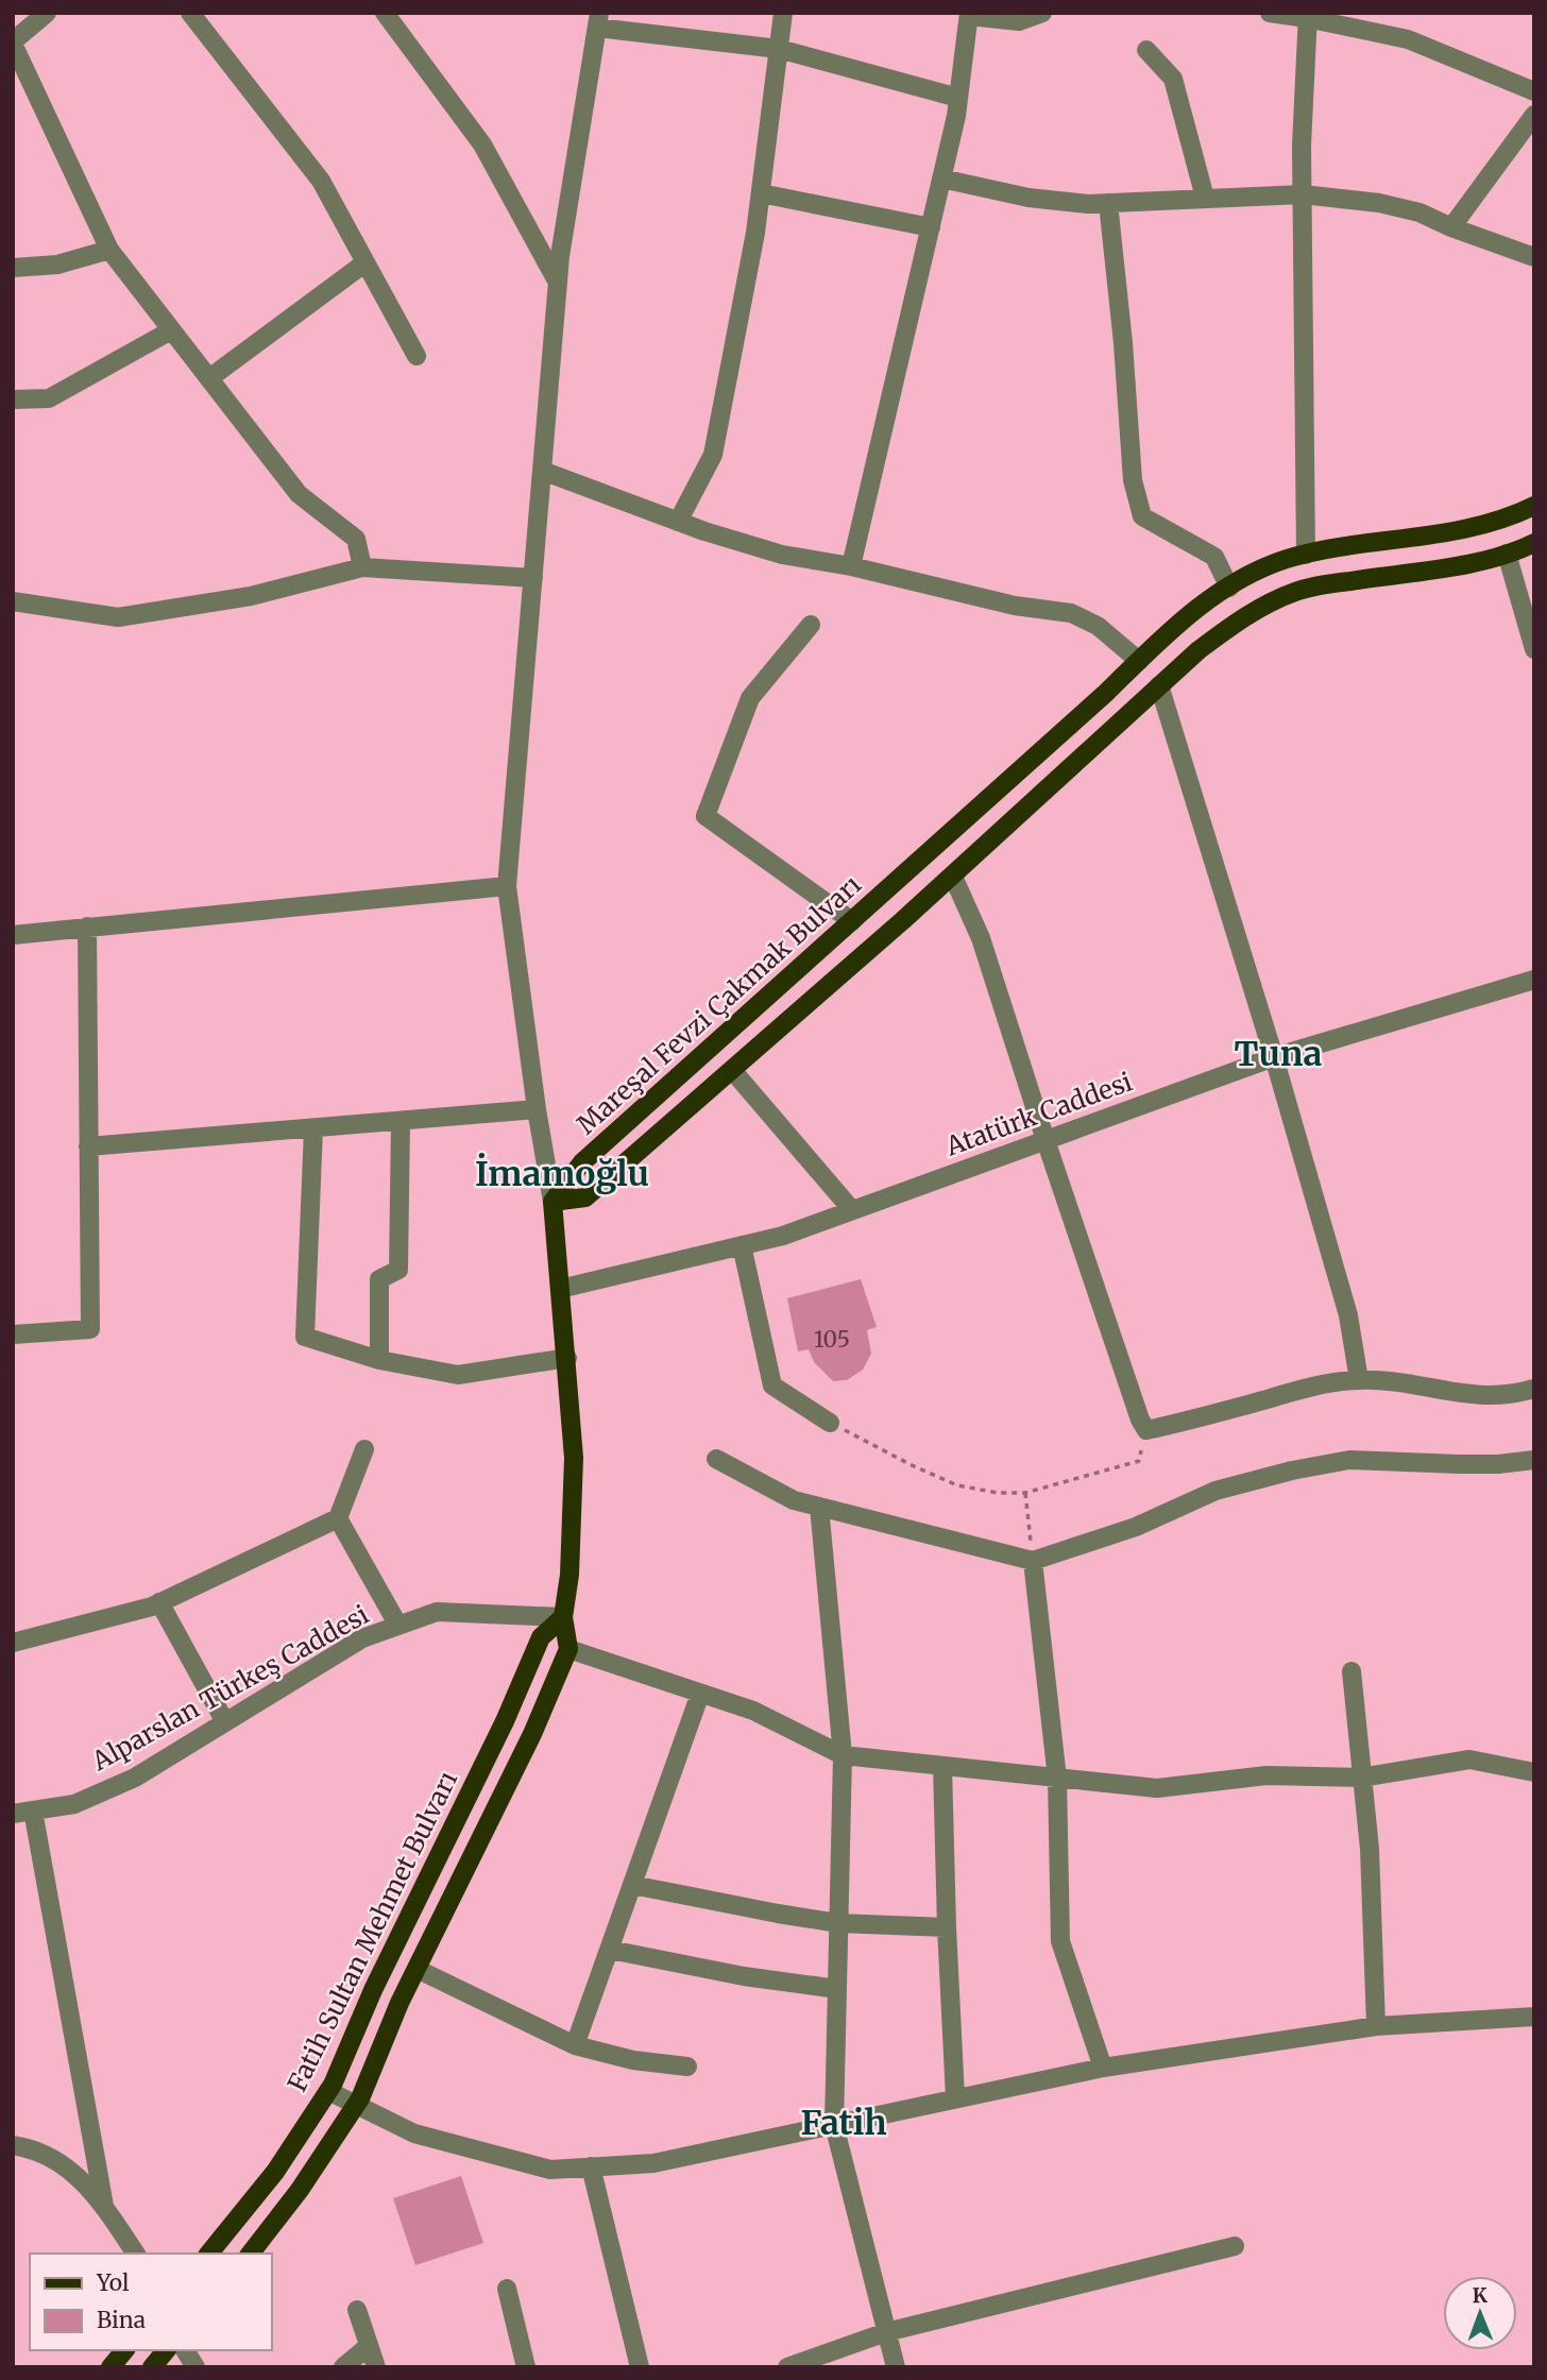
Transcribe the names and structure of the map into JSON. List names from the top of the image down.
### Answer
{
  "streets": {
    "main road": ["Mareşal Fevzi Çakmak Bulvarı", "Fatih Sultan Mehmet Bulvarı"],
    "street": ["Atatürk Caddesi", "Alparslan Türkeş Caddesi"]
  },
  "crossings": [
    ["Alparslan Türkeş Caddesi", "Fatih Sultan Mehmet Bulvarı"]
  ],
  "districts": ["Tuna", "İmamoğlu", "Fatih"],
  "house_numbers": ["105"],
  "legend": ["Yol", "Bina"],
  "north": "top"
}
